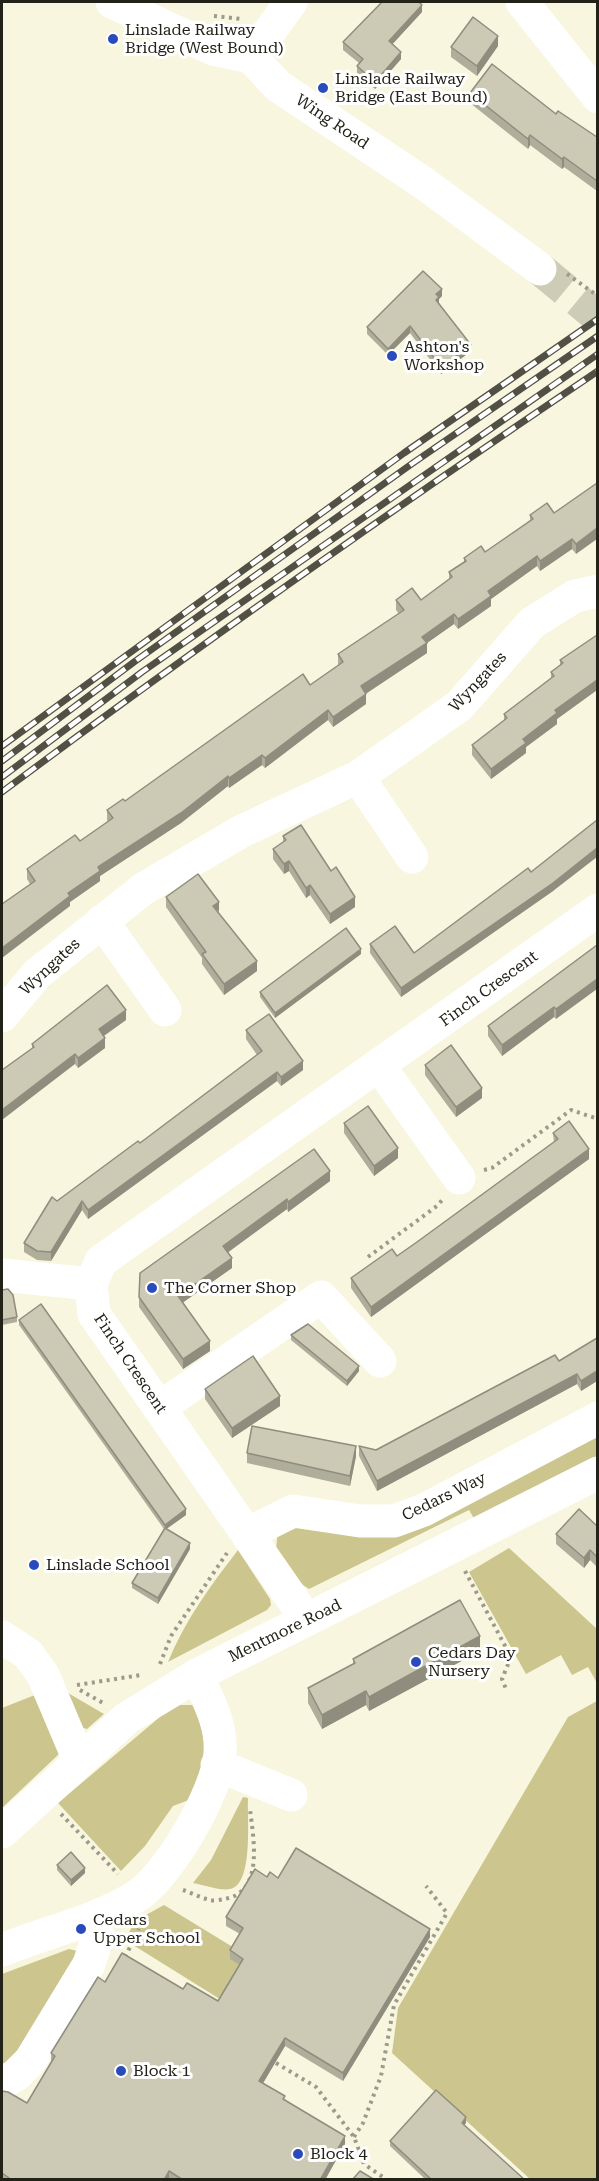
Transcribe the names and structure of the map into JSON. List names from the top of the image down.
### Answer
{
  "streets": {
    "street": [
      "Wing Road",
      "Wyngates",
      "Finch Crescent",
      "Cedars Way",
      "Mentmore Road"
    ]
  },
  "crossings": [
    ["Finch Crescent", "Cedars Way"],
    ["Finch Crescent", "Mentmore Road"]
  ],
  "places": [
    "Linslade Railway Bridge (West Bound)",
    "Linslade Railway Bridge (East Bound)",
    "Ashton's Workshop",
    "The Corner Shop",
    "Linslade School",
    "Cedars Day Nursery",
    "Cedars Upper School",
    "Block 1",
    "Block 4"
  ]
}
